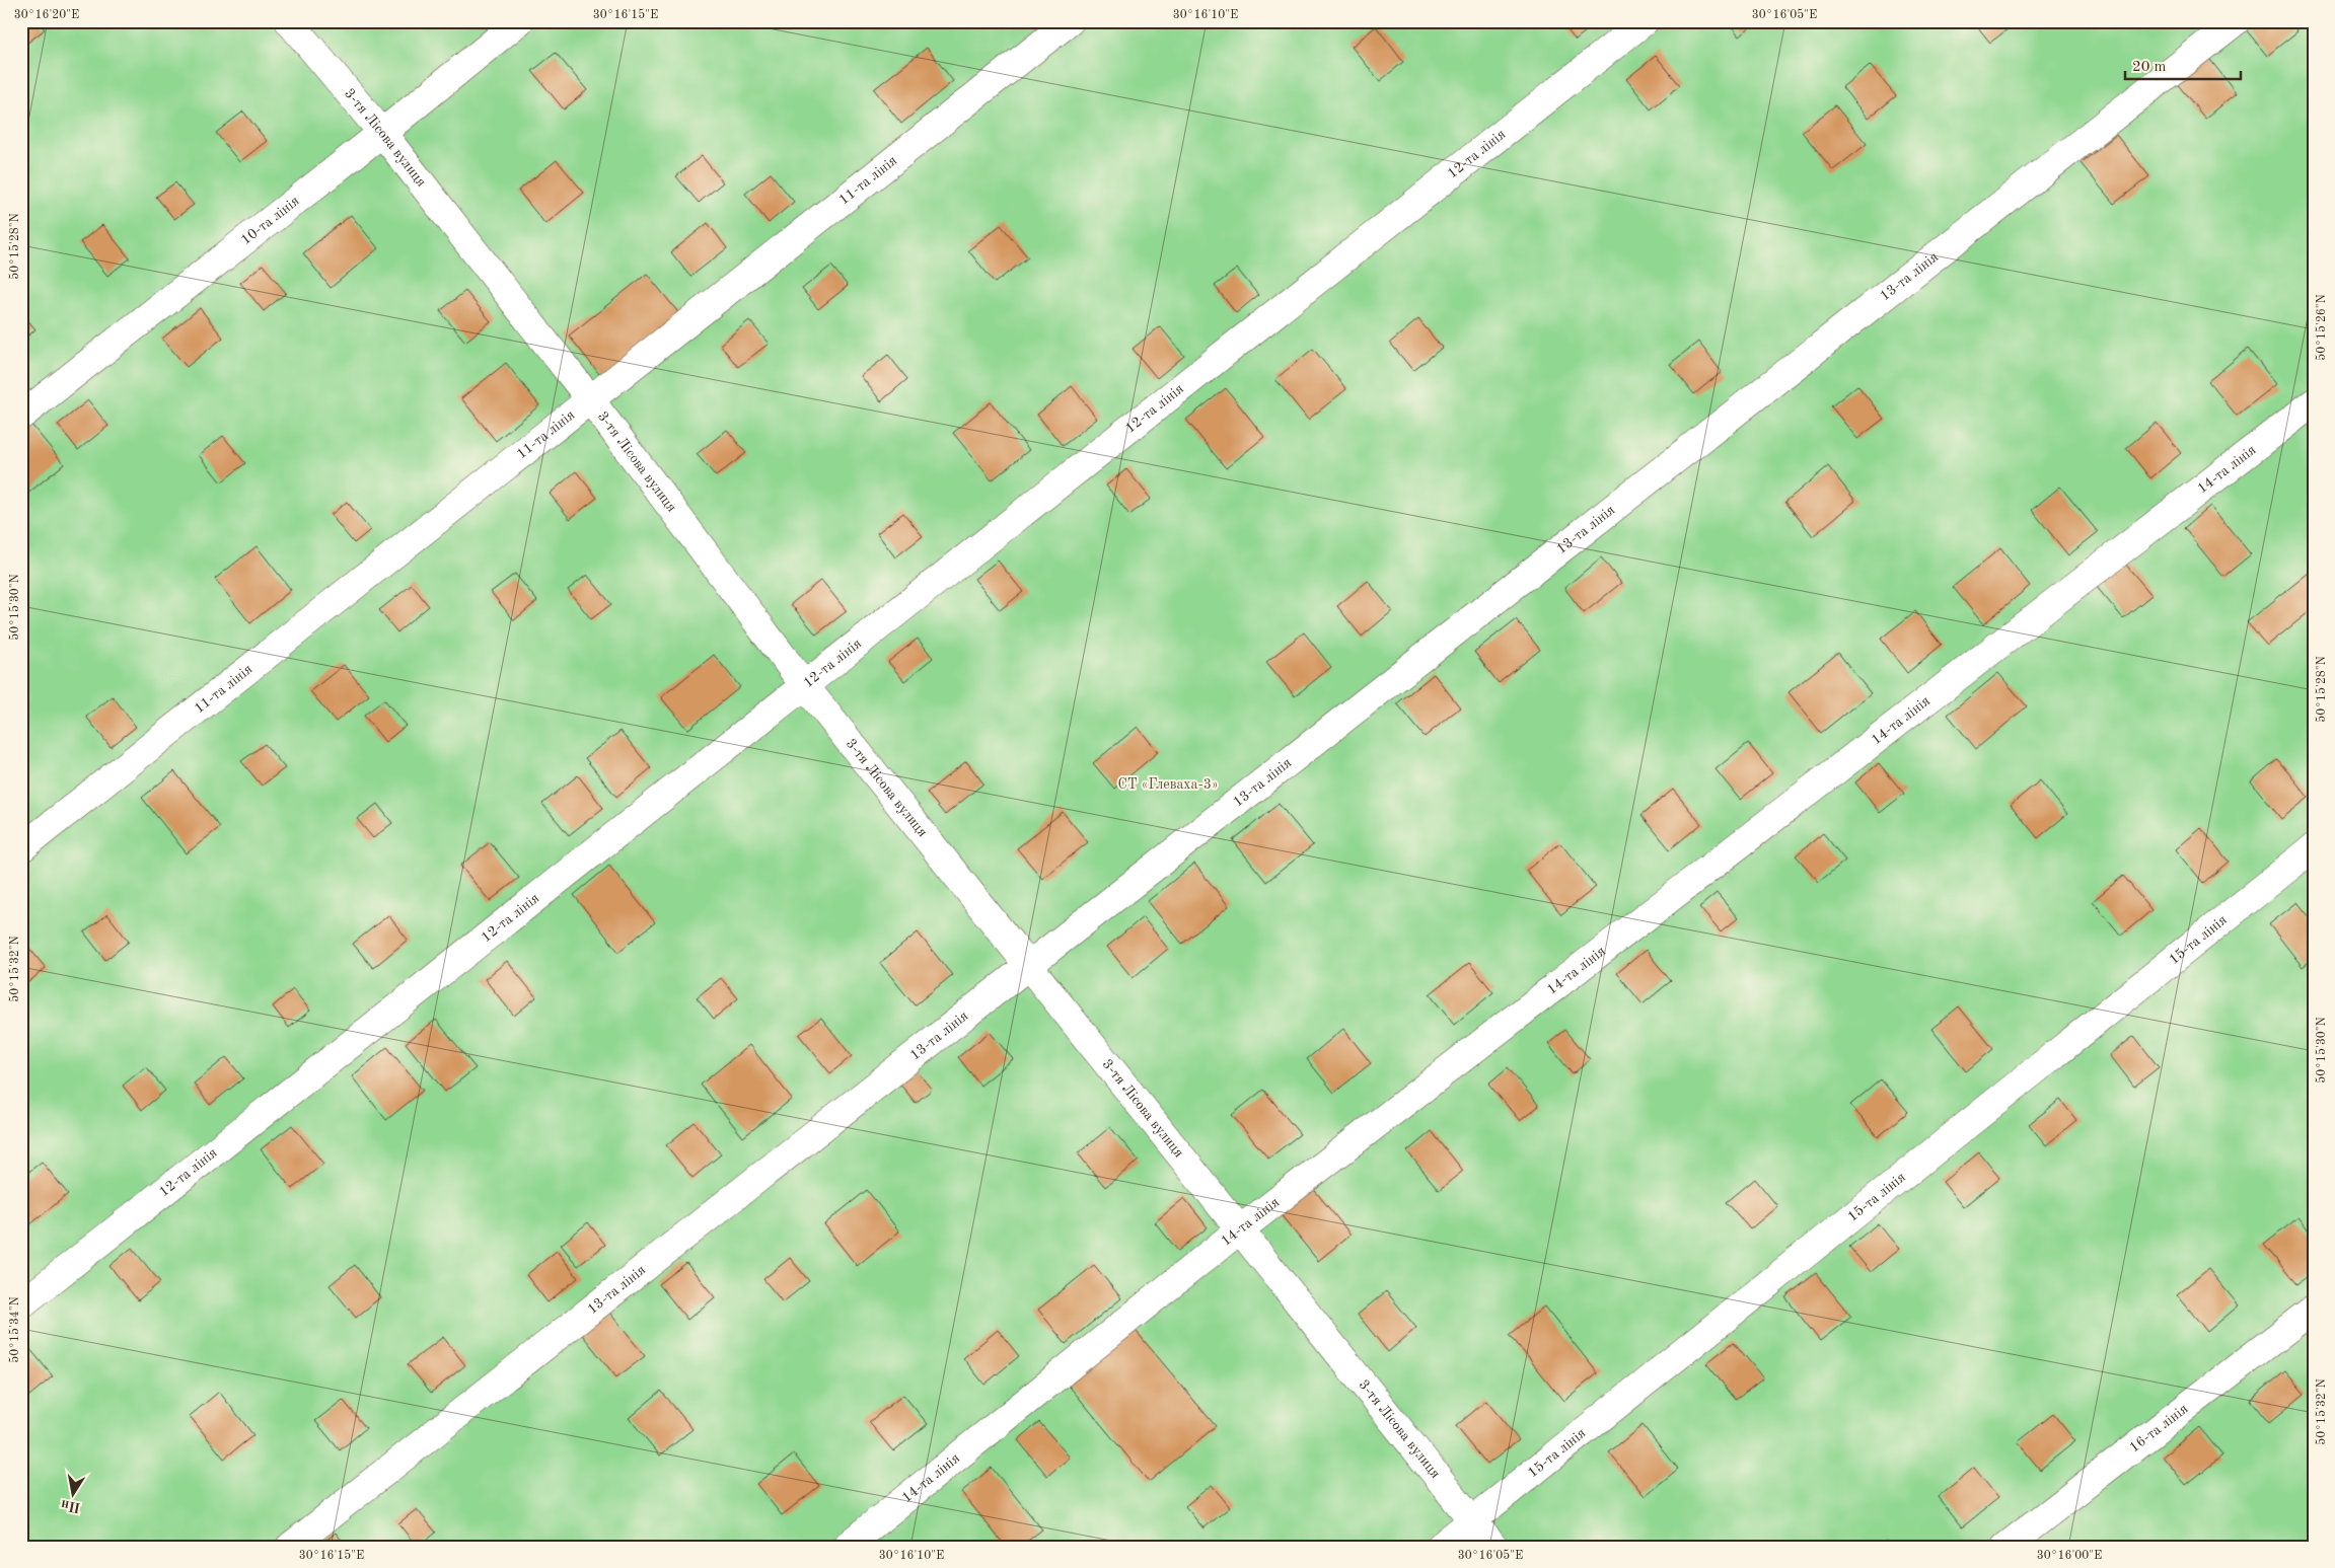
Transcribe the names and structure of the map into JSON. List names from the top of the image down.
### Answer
{
  "streets": {
    "street": [
      "3-тя Лісова вулиця",
      "12-та лінія",
      "11-та лінія",
      "10-та лінія",
      "13-та лінія",
      "14-та лінія",
      "15-та лінія",
      "16-та лінія"
    ]
  },
  "crossings": [
    ["3-тя Лісова вулиця", "12-та лінія"],
    ["3-тя Лісова вулиця", "11-та лінія"],
    ["3-тя Лісова вулиця", "10-та лінія"],
    ["3-тя Лісова вулиця", "13-та лінія"],
    ["3-тя Лісова вулиця", "14-та лінія"],
    ["3-тя Лісова вулиця", "15-та лінія"]
  ],
  "parks": ["СТ «Глеваха-3»"],
  "scale_bar": "20 m",
  "north": "bottom",
  "coordinates": [
    "30°16'20\"E",
    "30°16'15\"E",
    "30°16'10\"E",
    "30°16'05\"E",
    "50°15'28\"N",
    "50°15'26\"N",
    "50°15'30\"N",
    "50°15'32\"N",
    "50°15'34\"N",
    "30°16'00\"E"
  ]
}
